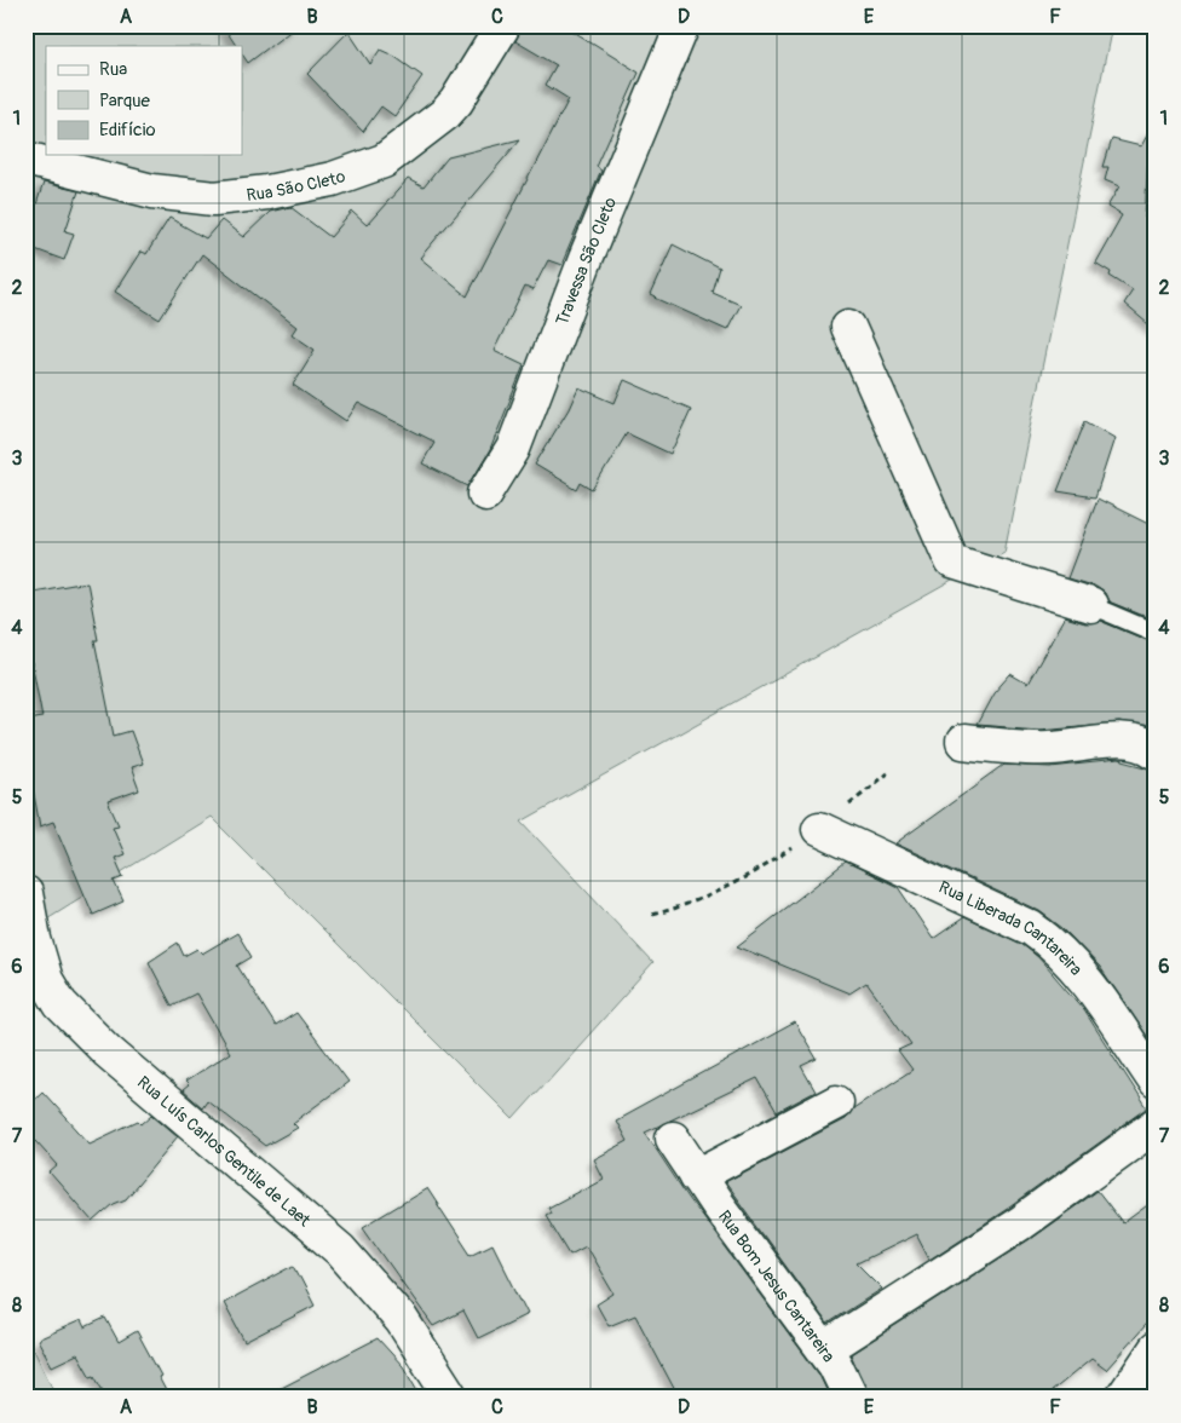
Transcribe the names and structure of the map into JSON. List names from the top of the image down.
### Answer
{
  "streets": {
    "street": [
      "Rua São Cleto",
      "Travessa São Cleto",
      "Rua Liberada Cantareira",
      "Rua Luís Carlos Gentile de Laet",
      "Rua Bom Jesus Cantareira"
    ]
  },
  "legend": ["Rua", "Parque", "Edifício"],
  "grid": {
    "columns": [
      "A",
      "B",
      "C",
      "D",
      "E",
      "F"
    ],
    "rows": [
      "1",
      "2",
      "3",
      "4",
      "5",
      "6",
      "7",
      "8"
    ]
  }
}
